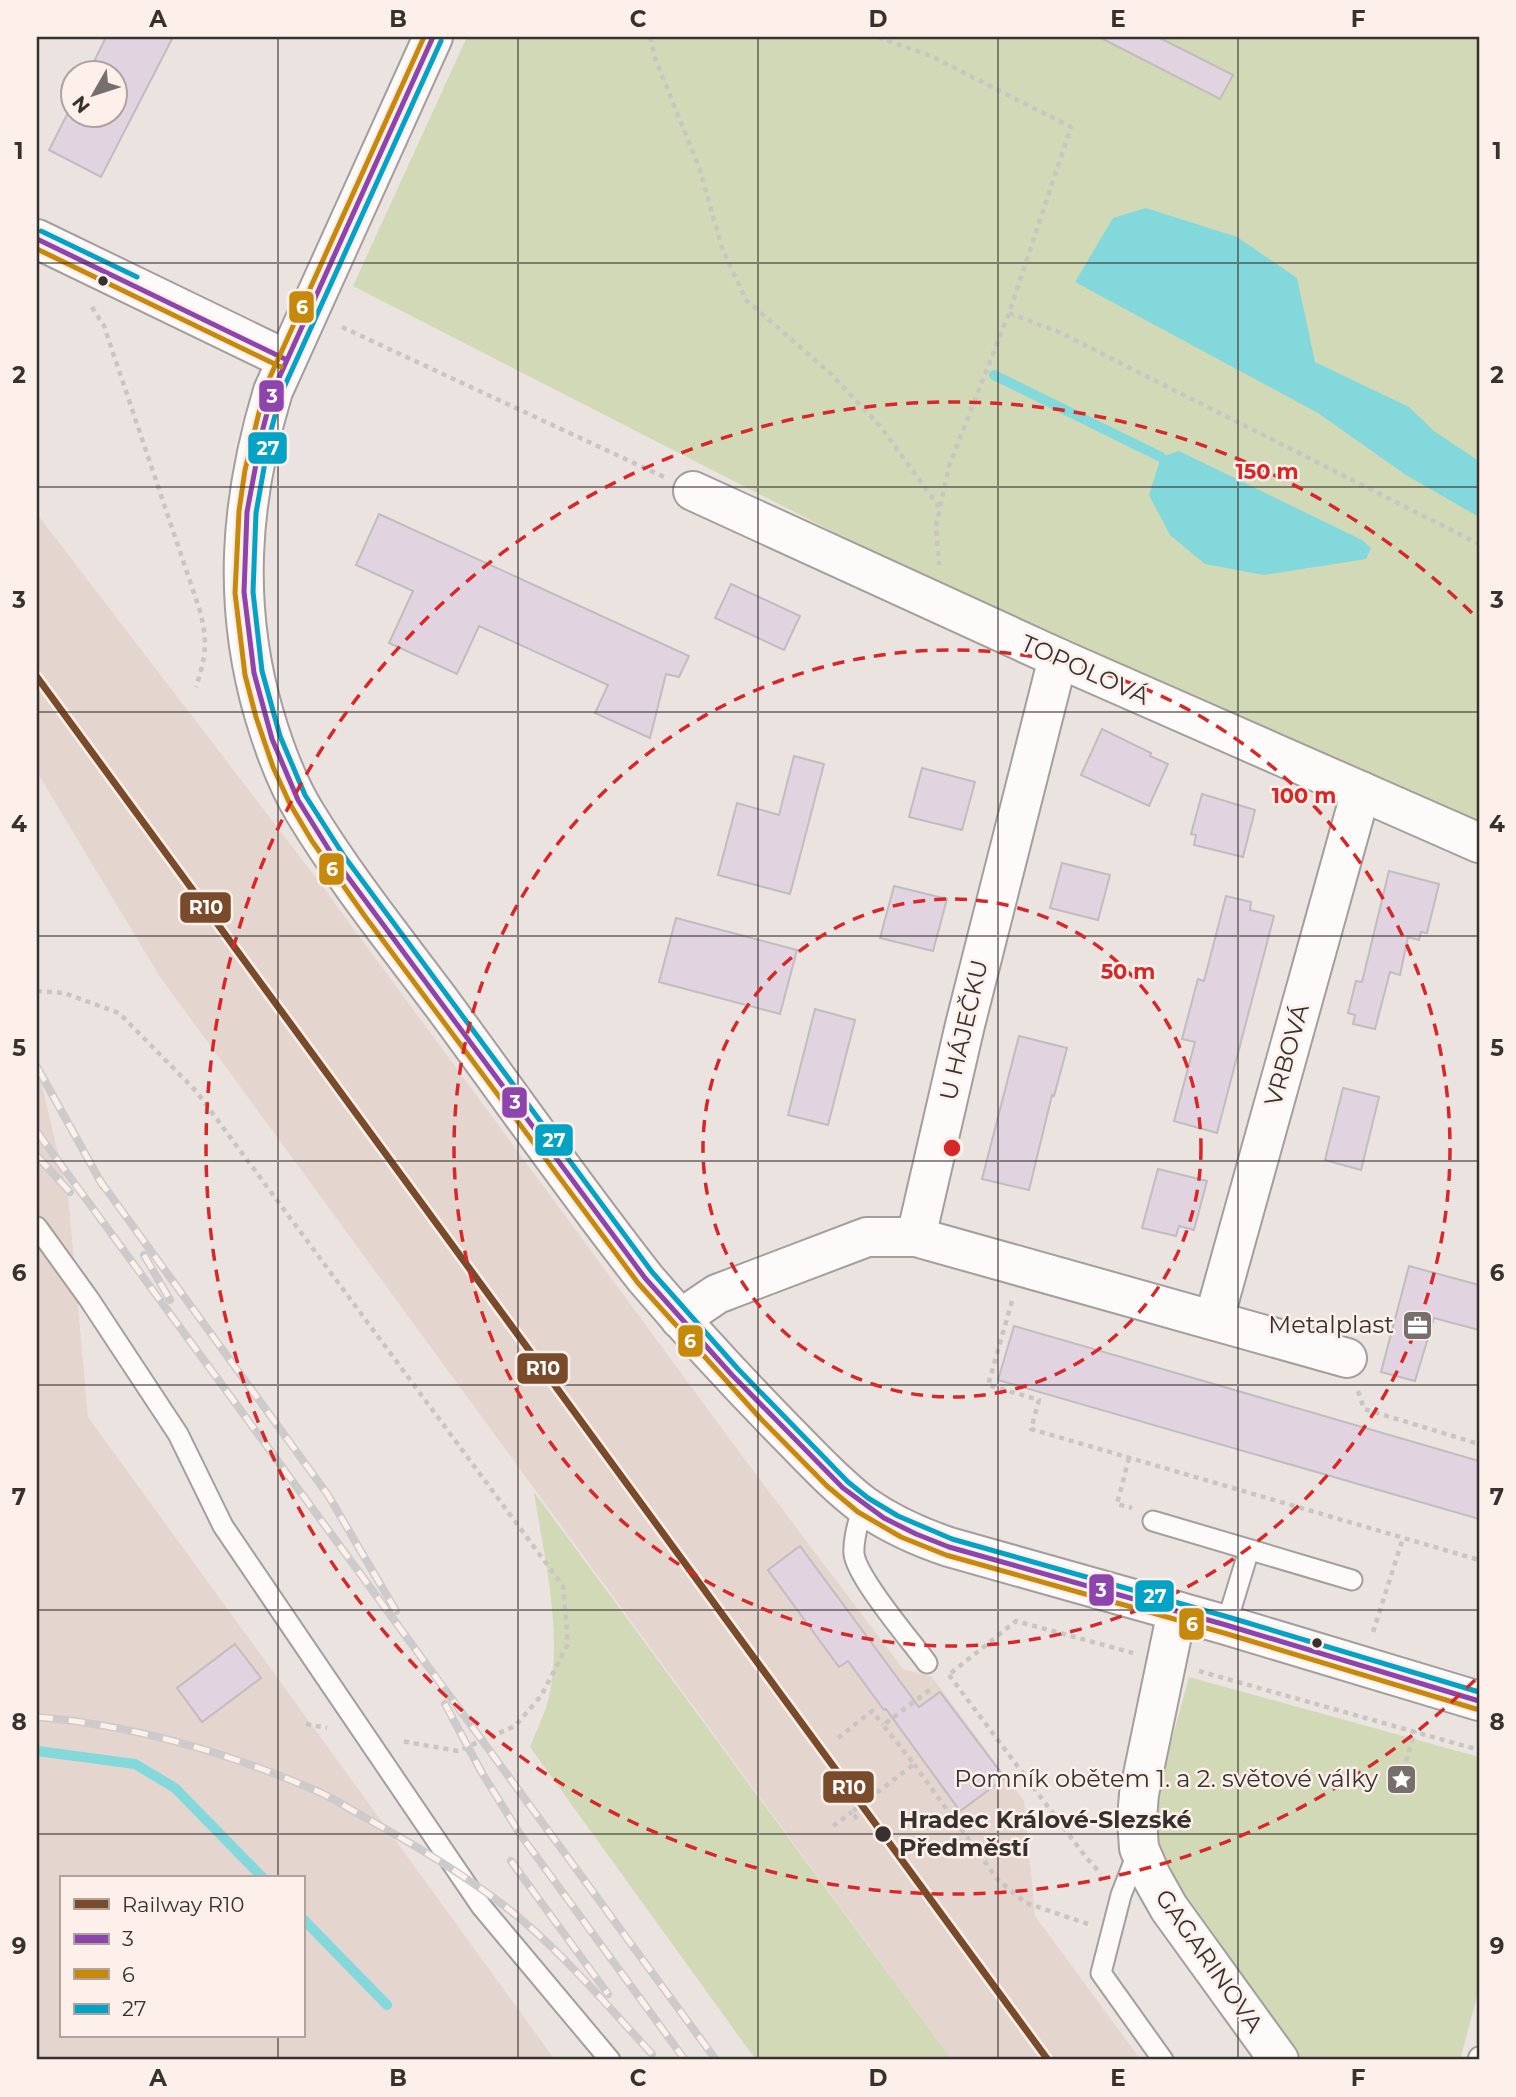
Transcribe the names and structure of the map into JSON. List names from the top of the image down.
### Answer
{
  "streets": {
    "street": [
      "TOPOLOVÁ",
      "U HÁJEČKU",
      "VRBOVÁ",
      "GAGARINOVA"
    ]
  },
  "crossings": [
    ["TOPOLOVÁ", "U HÁJEČKU"],
    ["TOPOLOVÁ", "VRBOVÁ"]
  ],
  "places": {
    "office": ["Metalplast"],
    "place": ["Pomník obětem 1. a 2. světové války"],
    "other": ["Hradec Králové-Slezské Předměstí"]
  },
  "lines": [
    "transit line 3",
    "transit line 6",
    "transit line 27",
    "rail line R10"
  ],
  "legend": [
    "Railway R10",
    "3",
    "6",
    "27"
  ],
  "north": "bottom left",
  "grid": {
    "columns": [
      "A",
      "B",
      "C",
      "D",
      "E",
      "F"
    ],
    "rows": [
      "1",
      "2",
      "3",
      "4",
      "5",
      "6",
      "7",
      "8",
      "9"
    ]
  },
  "rings": ["150 m", "100 m", "50 m"]
}
